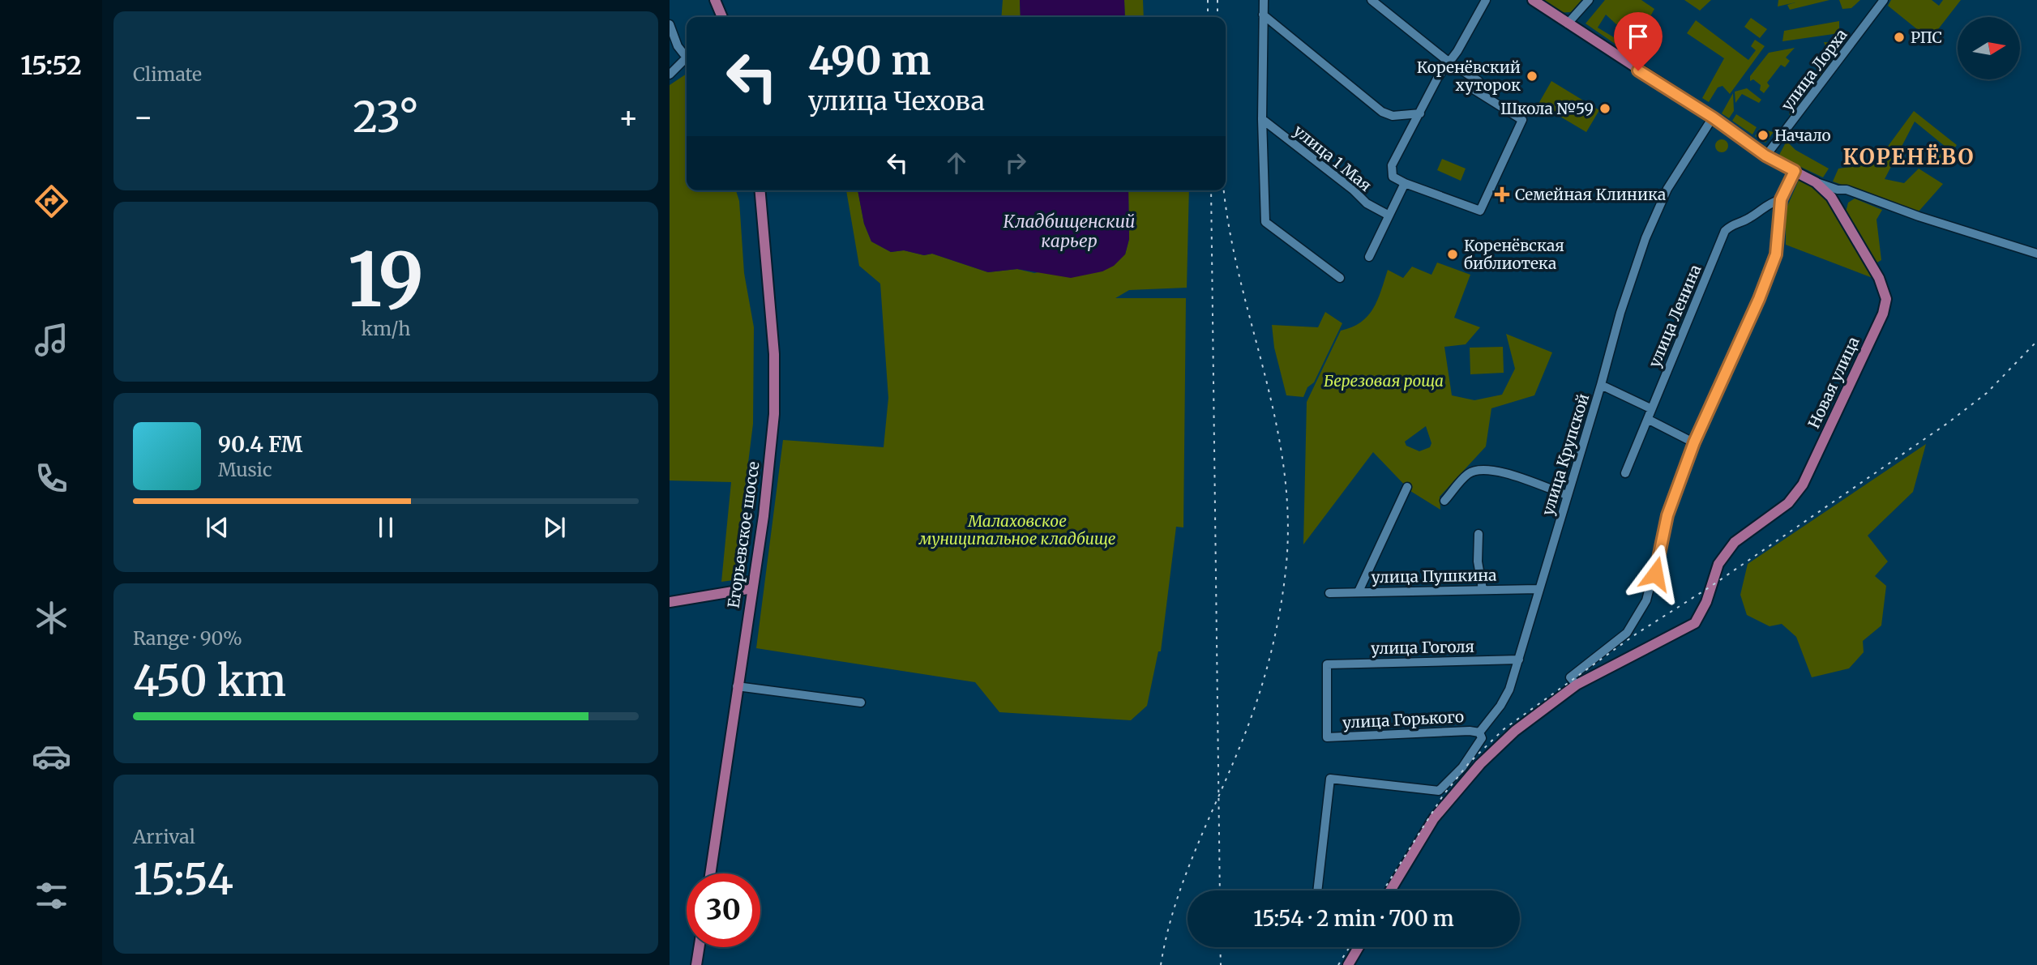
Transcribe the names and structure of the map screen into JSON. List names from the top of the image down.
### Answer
{
  "streets": {
    "main road": ["Новая улица", "Егорьевское шоссе"],
    "street": [
      "улица Лорха",
      "улица 1 Мая",
      "улица Ленина",
      "улица Крупской",
      "улица Пушкина",
      "улица Гоголя",
      "улица Горького"
    ]
  },
  "crossings": [
    ["улица Лорха", "Новая улица"],
    ["Новая улица", "улица Крупской"],
    ["улица Крупской", "улица Пушкина"],
    ["улица Крупской", "улица Гоголя"],
    ["улица Крупской", "улица Горького"],
    ["улица Гоголя", "улица Горького"]
  ],
  "districts": ["КОРЕНЁВО"],
  "water": ["Кладбищенский карьер"],
  "parks": ["Березовая роща", "Малаховское муниципальное кладбище"],
  "places": {
    "other": [
      "РПС",
      "Коренёвский хуторок",
      "Школа №59",
      "Начало",
      "Коренёвская библиотека"
    ],
    "health": ["Семейная Клиника"]
  },
  "north": "right",
  "page": {
    "tabs": "15:52",
    "tile": [
      "Climate",
      ["19", "km/h"],
      ["Range · 90%", "450 km"],
      ["Arrival", "15:54"]
    ],
    "turn": ["490 m", "улица Чехова"],
    "heat": ["−", "23°", "+"],
    "song": ["90.4 FM", "Music"],
    "limit": "30",
    "trip": "15:54 · 2 min · 700 m"
  }
}
